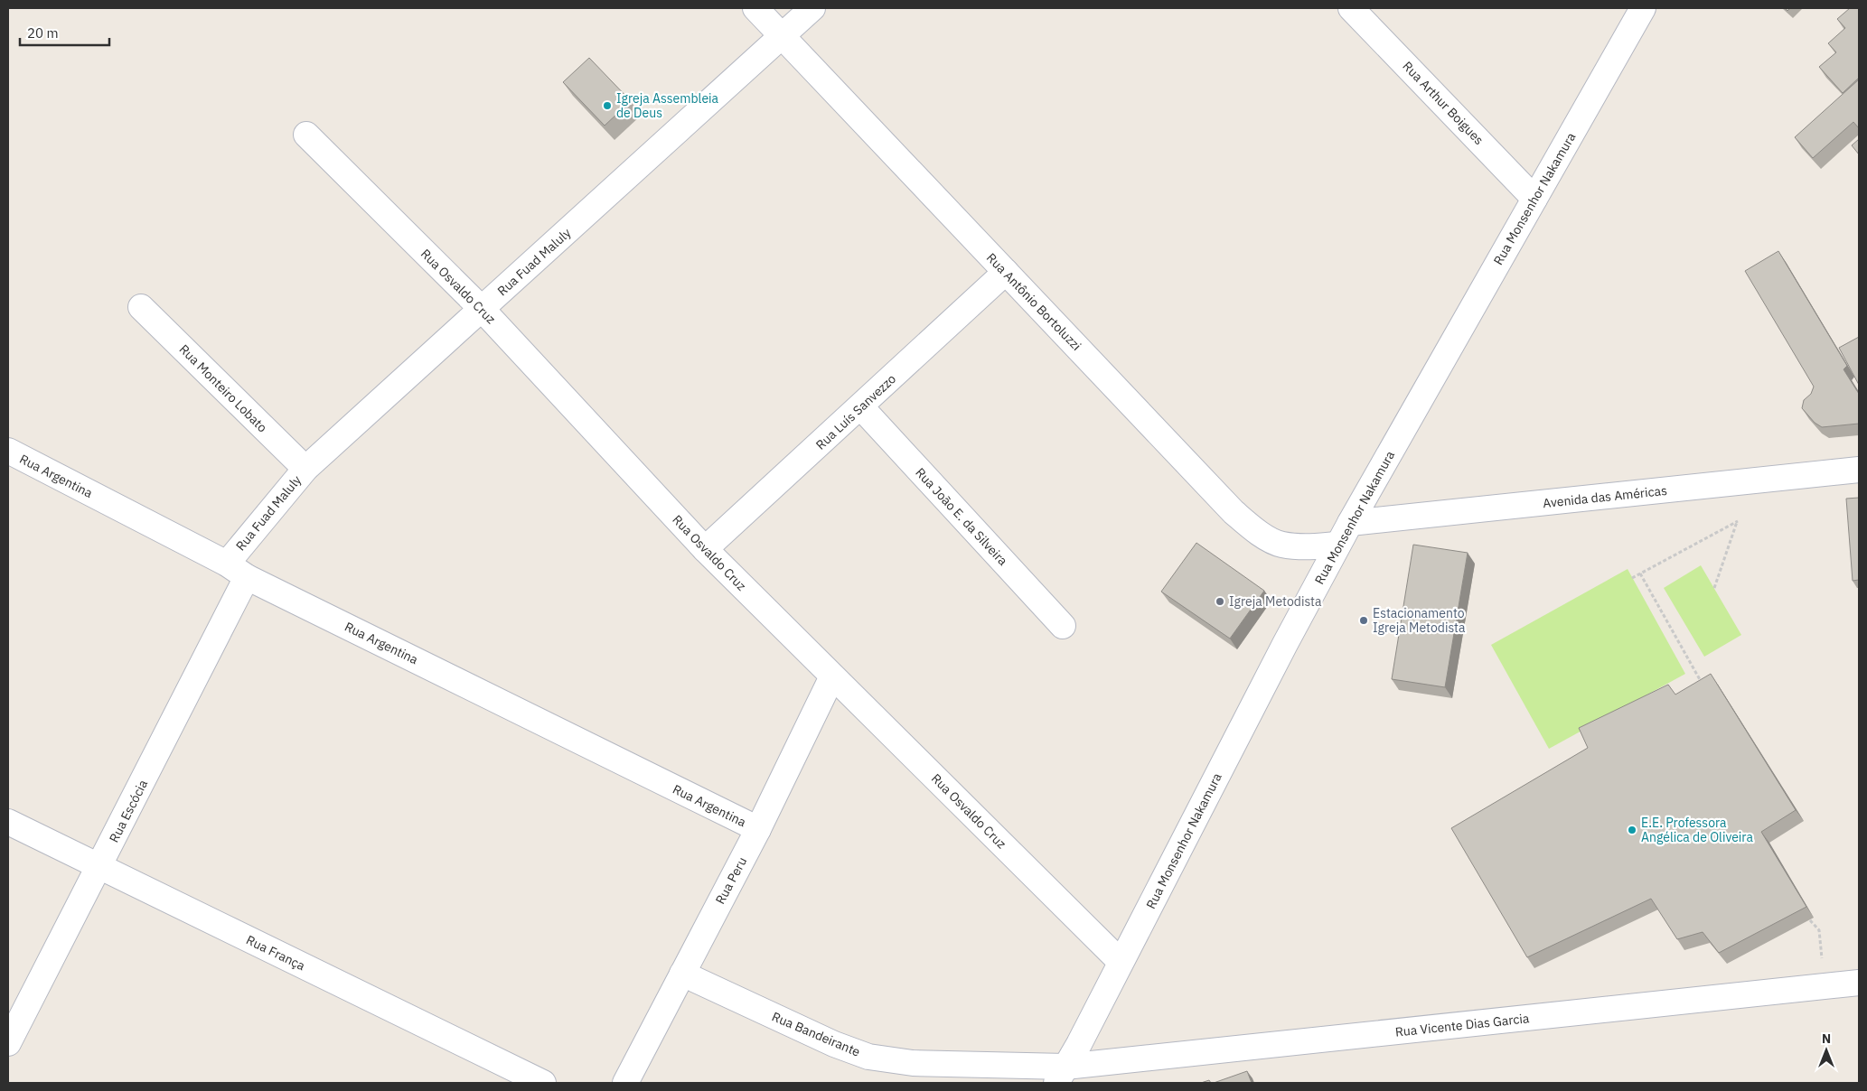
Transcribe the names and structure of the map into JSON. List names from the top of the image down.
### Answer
{
  "streets": {
    "street": [
      "Rua Arthur Boigues",
      "Rua Monsenhor Nakamura",
      "Rua Fuad Maluly",
      "Rua Osvaldo Cruz",
      "Rua Antônio Bortoluzzi",
      "Rua Monteiro Lobato",
      "Rua Luís Sanvezzo",
      "Rua Argentina",
      "Avenida das Américas",
      "Rua João E. da Silveira",
      "Rua Escócia",
      "Rua Peru",
      "Rua França",
      "Rua Vicente Dias Garcia",
      "Rua Bandeirante"
    ]
  },
  "crossings": [
    ["Rua Arthur Boigues", "Rua Monsenhor Nakamura"],
    ["Rua Monsenhor Nakamura", "Rua Osvaldo Cruz"],
    ["Rua Monsenhor Nakamura", "Rua Antônio Bortoluzzi"],
    ["Rua Monsenhor Nakamura", "Avenida das Américas"],
    ["Rua Monsenhor Nakamura", "Rua Vicente Dias Garcia"],
    ["Rua Monsenhor Nakamura", "Rua Bandeirante"],
    ["Rua Fuad Maluly", "Rua Osvaldo Cruz"],
    ["Rua Fuad Maluly", "Rua Antônio Bortoluzzi"],
    ["Rua Fuad Maluly", "Rua Monteiro Lobato"],
    ["Rua Fuad Maluly", "Rua Argentina"],
    ["Rua Osvaldo Cruz", "Rua Luís Sanvezzo"],
    ["Rua Osvaldo Cruz", "Rua Peru"],
    ["Rua Antônio Bortoluzzi", "Rua Luís Sanvezzo"],
    ["Rua Luís Sanvezzo", "Rua João E. da Silveira"],
    ["Rua Argentina", "Rua Escócia"],
    ["Rua Argentina", "Rua Peru"],
    ["Rua Escócia", "Rua França"],
    ["Rua Peru", "Rua Bandeirante"],
    ["Rua Vicente Dias Garcia", "Rua Bandeirante"]
  ],
  "places": [
    "Igreja Assembleia de Deus",
    "Igreja Metodista",
    "Estacionamento Igreja Metodista",
    "E.E. Professora Angélica de Oliveira"
  ],
  "scale_bar": "20 m",
  "north": "top"
}
